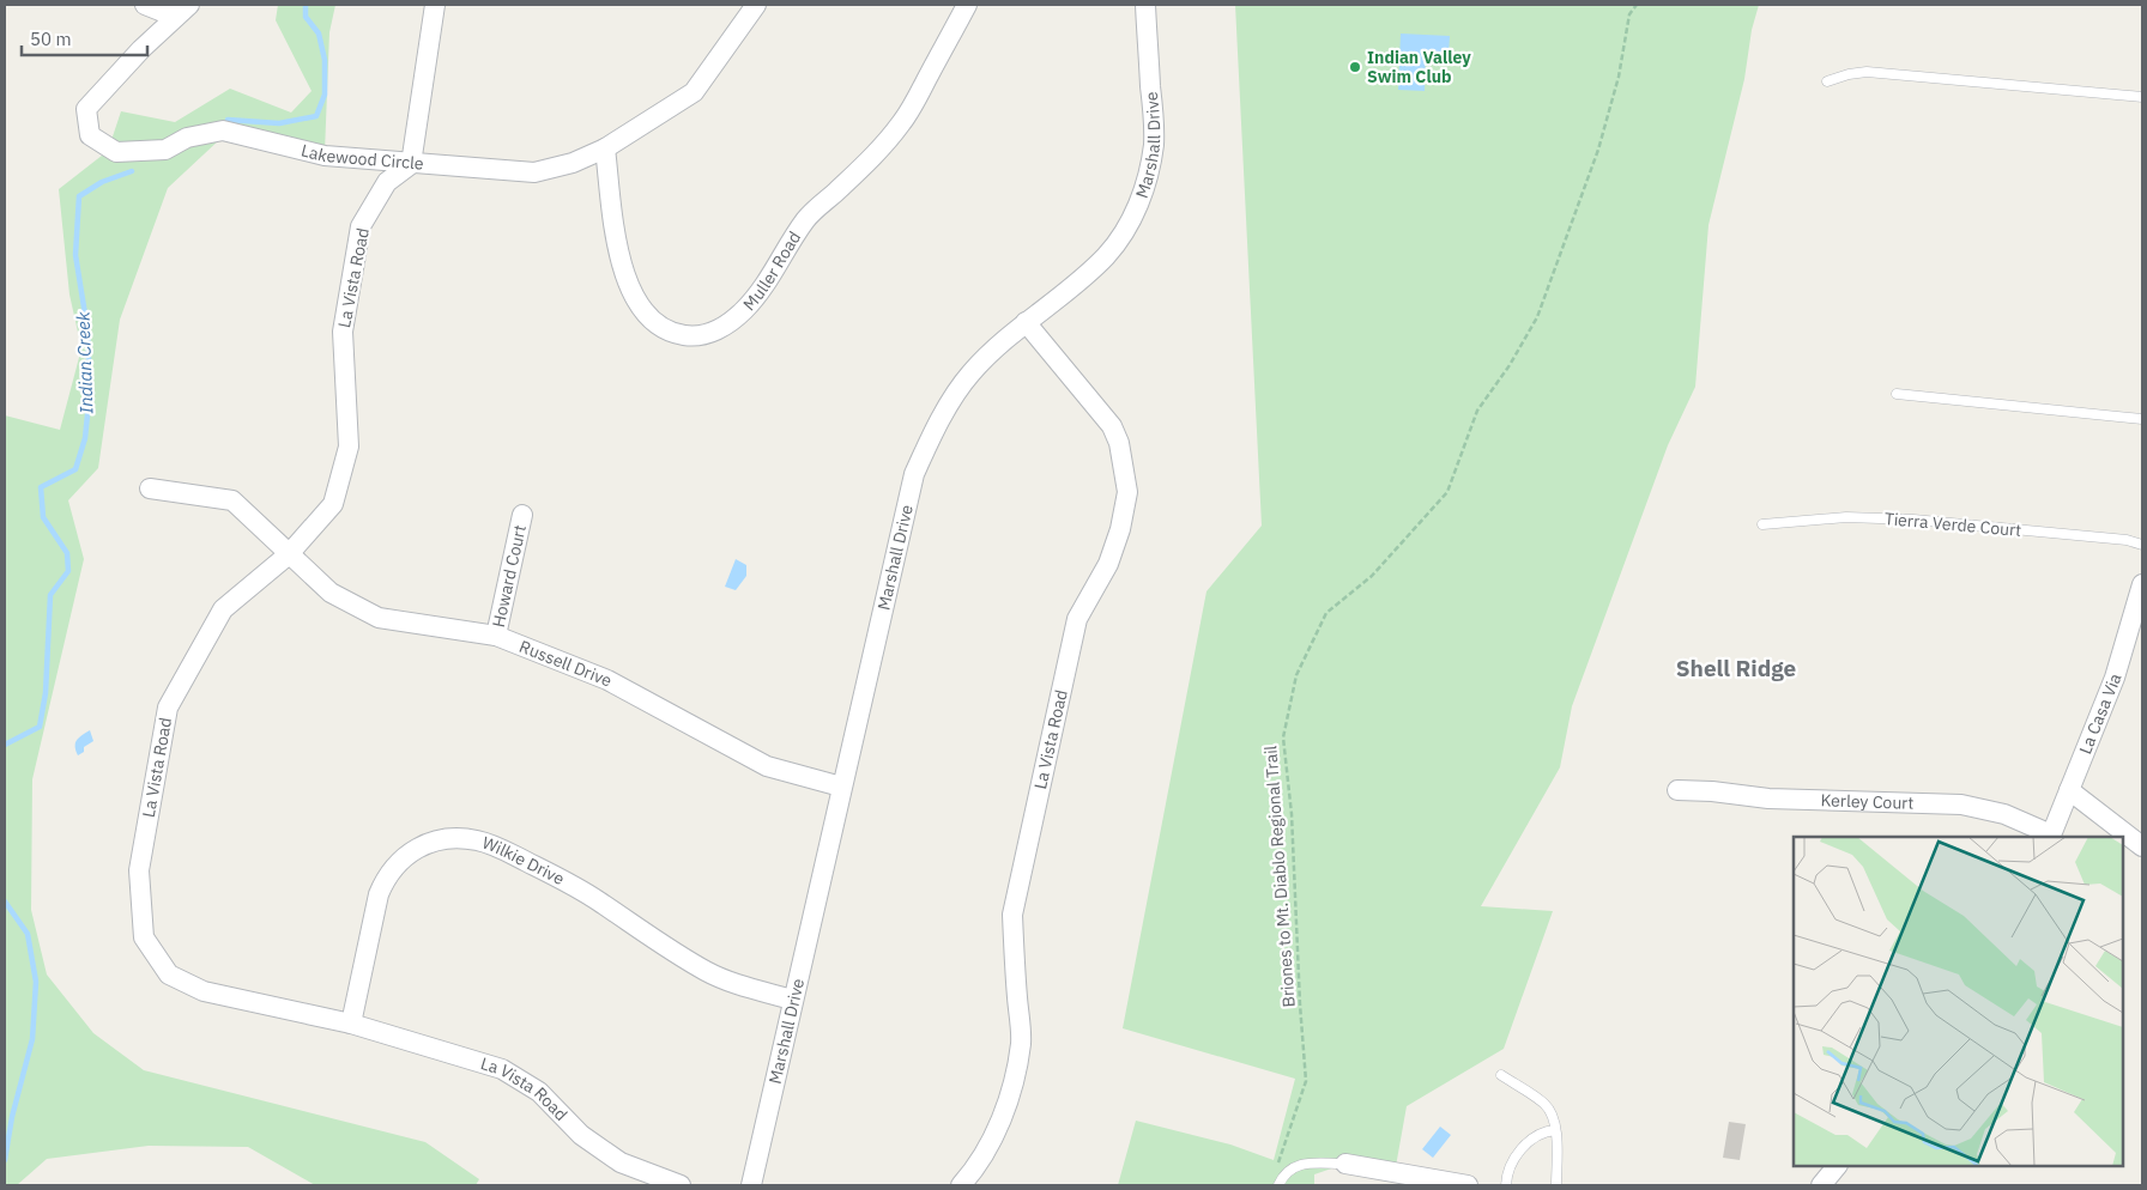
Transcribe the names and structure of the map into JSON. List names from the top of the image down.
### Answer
{
  "streets": {
    "street": [
      "Marshall Drive",
      "Lakewood Circle",
      "Muller Road",
      "La Vista Road",
      "Howard Court",
      "Russell Drive",
      "La Casa Via",
      "Kerley Court",
      "Wilkie Drive"
    ],
    "lane": ["Tierra Verde Court"],
    "path": ["Briones to Mt. Diablo Regional Trail"]
  },
  "crossings": [
    ["Marshall Drive", "La Vista Road"],
    ["Marshall Drive", "Russell Drive"],
    ["Marshall Drive", "Wilkie Drive"],
    ["Lakewood Circle", "Muller Road"],
    ["Lakewood Circle", "La Vista Road"],
    ["La Vista Road", "Russell Drive"],
    ["La Vista Road", "Wilkie Drive"],
    ["Howard Court", "Russell Drive"],
    ["La Casa Via", "Kerley Court"]
  ],
  "districts": ["Shell Ridge"],
  "water": ["Indian Creek"],
  "places": ["Indian Valley Swim Club"],
  "scale_bar": "50 m"
}
